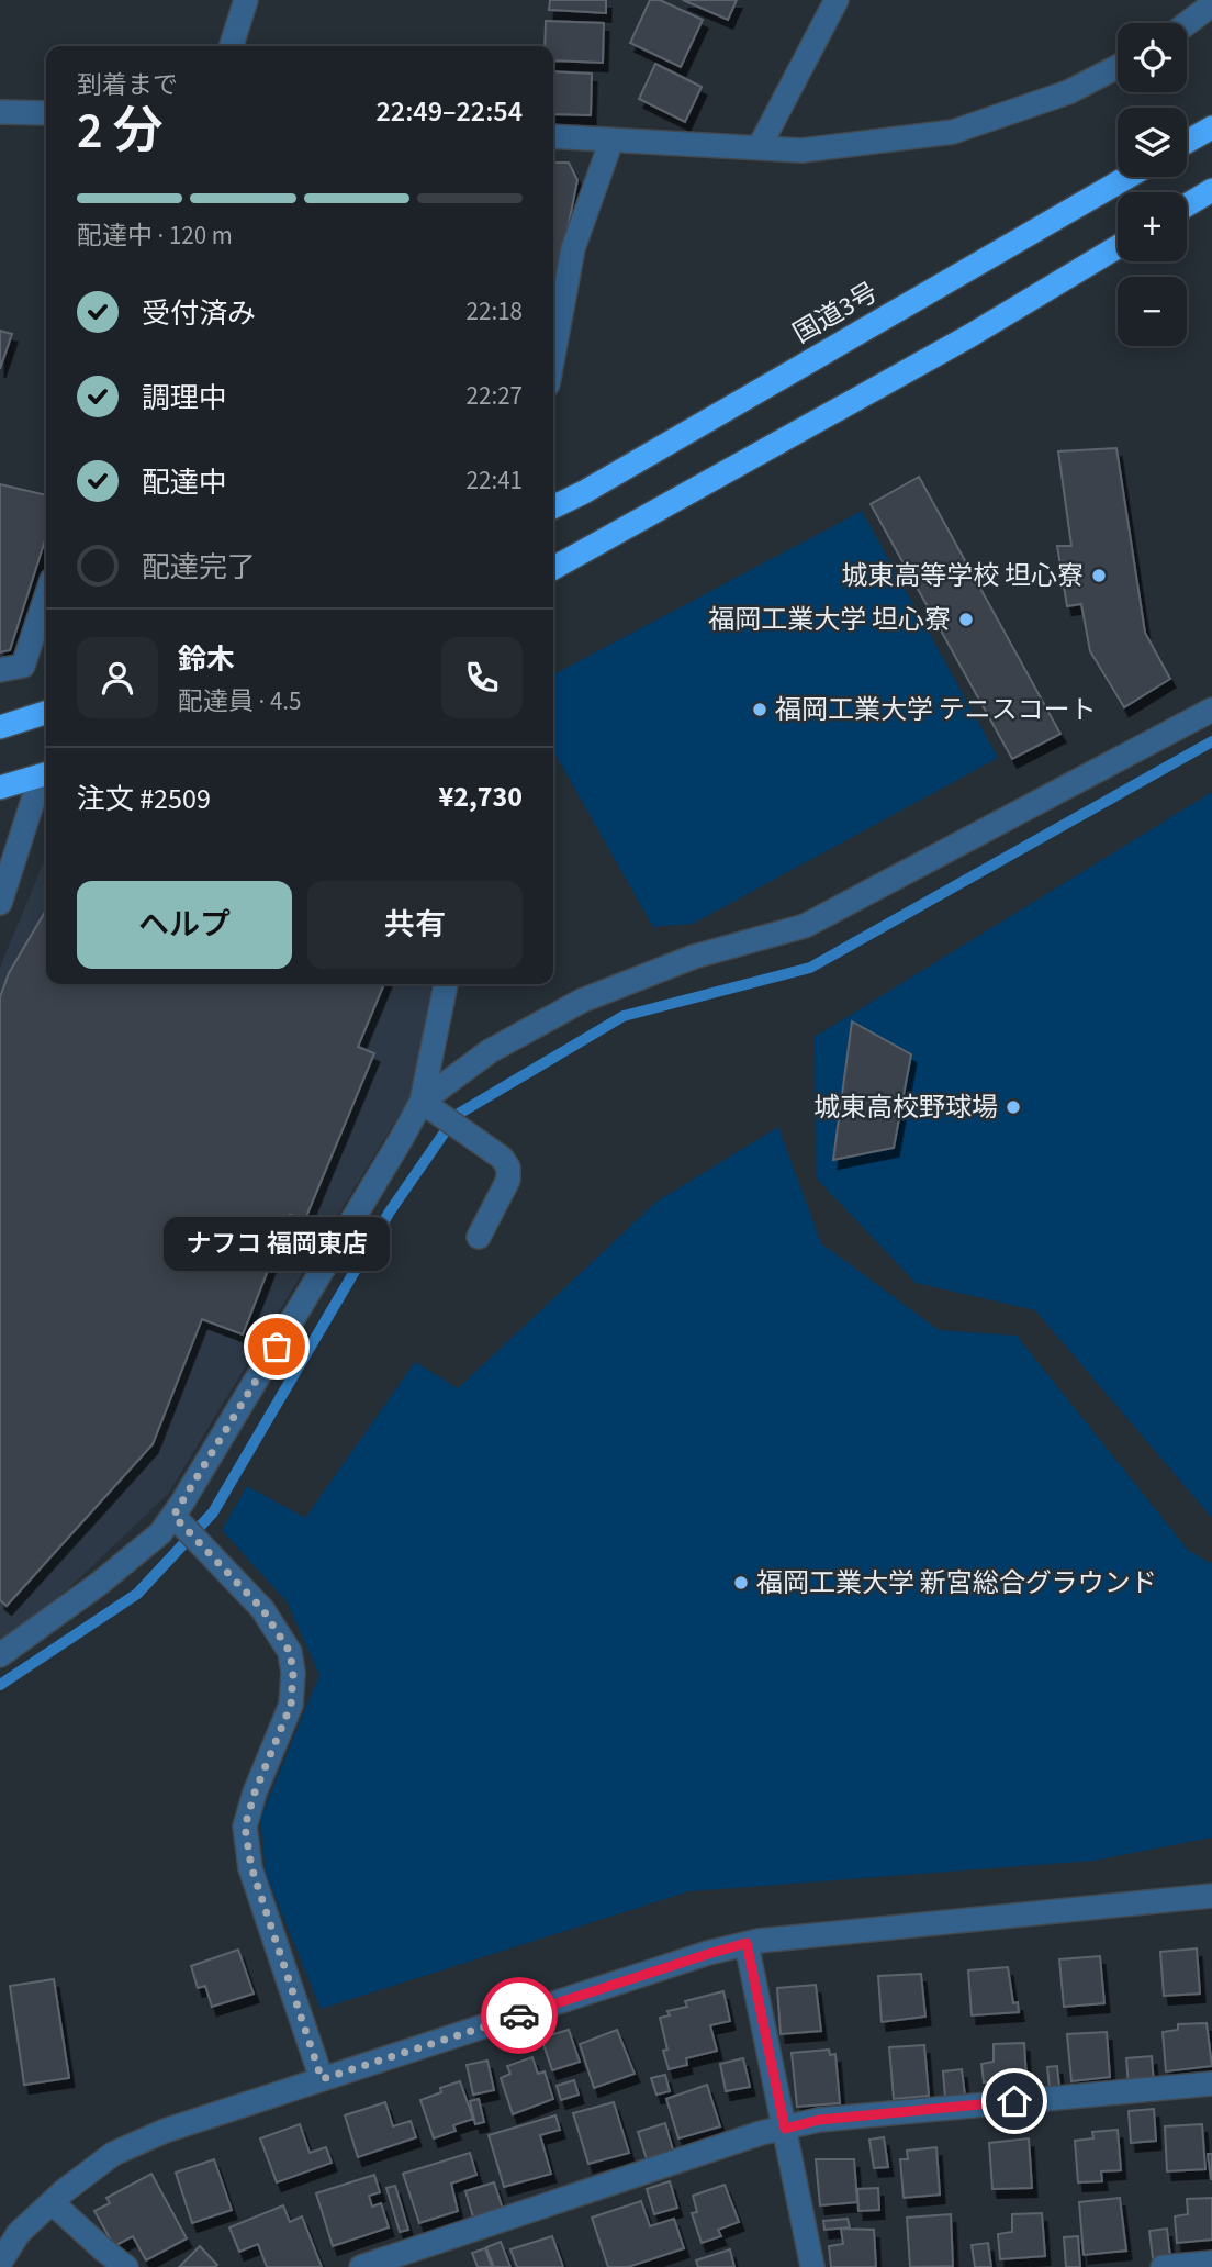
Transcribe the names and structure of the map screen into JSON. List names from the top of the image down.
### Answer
{
  "streets": {
    "highway": ["国道3号"]
  },
  "places": [
    "城東高等学校 坦心寮",
    "福岡工業大学 坦心寮",
    "福岡工業大学 テニスコート",
    "城東高校野球場",
    "ナフコ 福岡東店",
    "福岡工業大学 新宮総合グラウンド"
  ],
  "page": {
    "map_buttons": ["+", "−"],
    "heading": ["2 分", "到着まで", "22:49–22:54"],
    "panel": [
      "鈴木",
      "配達員 · 4.5",
      "注文 #2509",
      "¥2,730"
    ],
    "bar": "配達中 · 120 m",
    "list": [
      ["受付済み", "22:18"],
      ["調理中", "22:27"],
      ["配達中", "22:41"],
      "配達完了"
    ],
    "buttons": ["ヘルプ", "共有"],
    "bubble": "ナフコ 福岡東店"
  }
}
